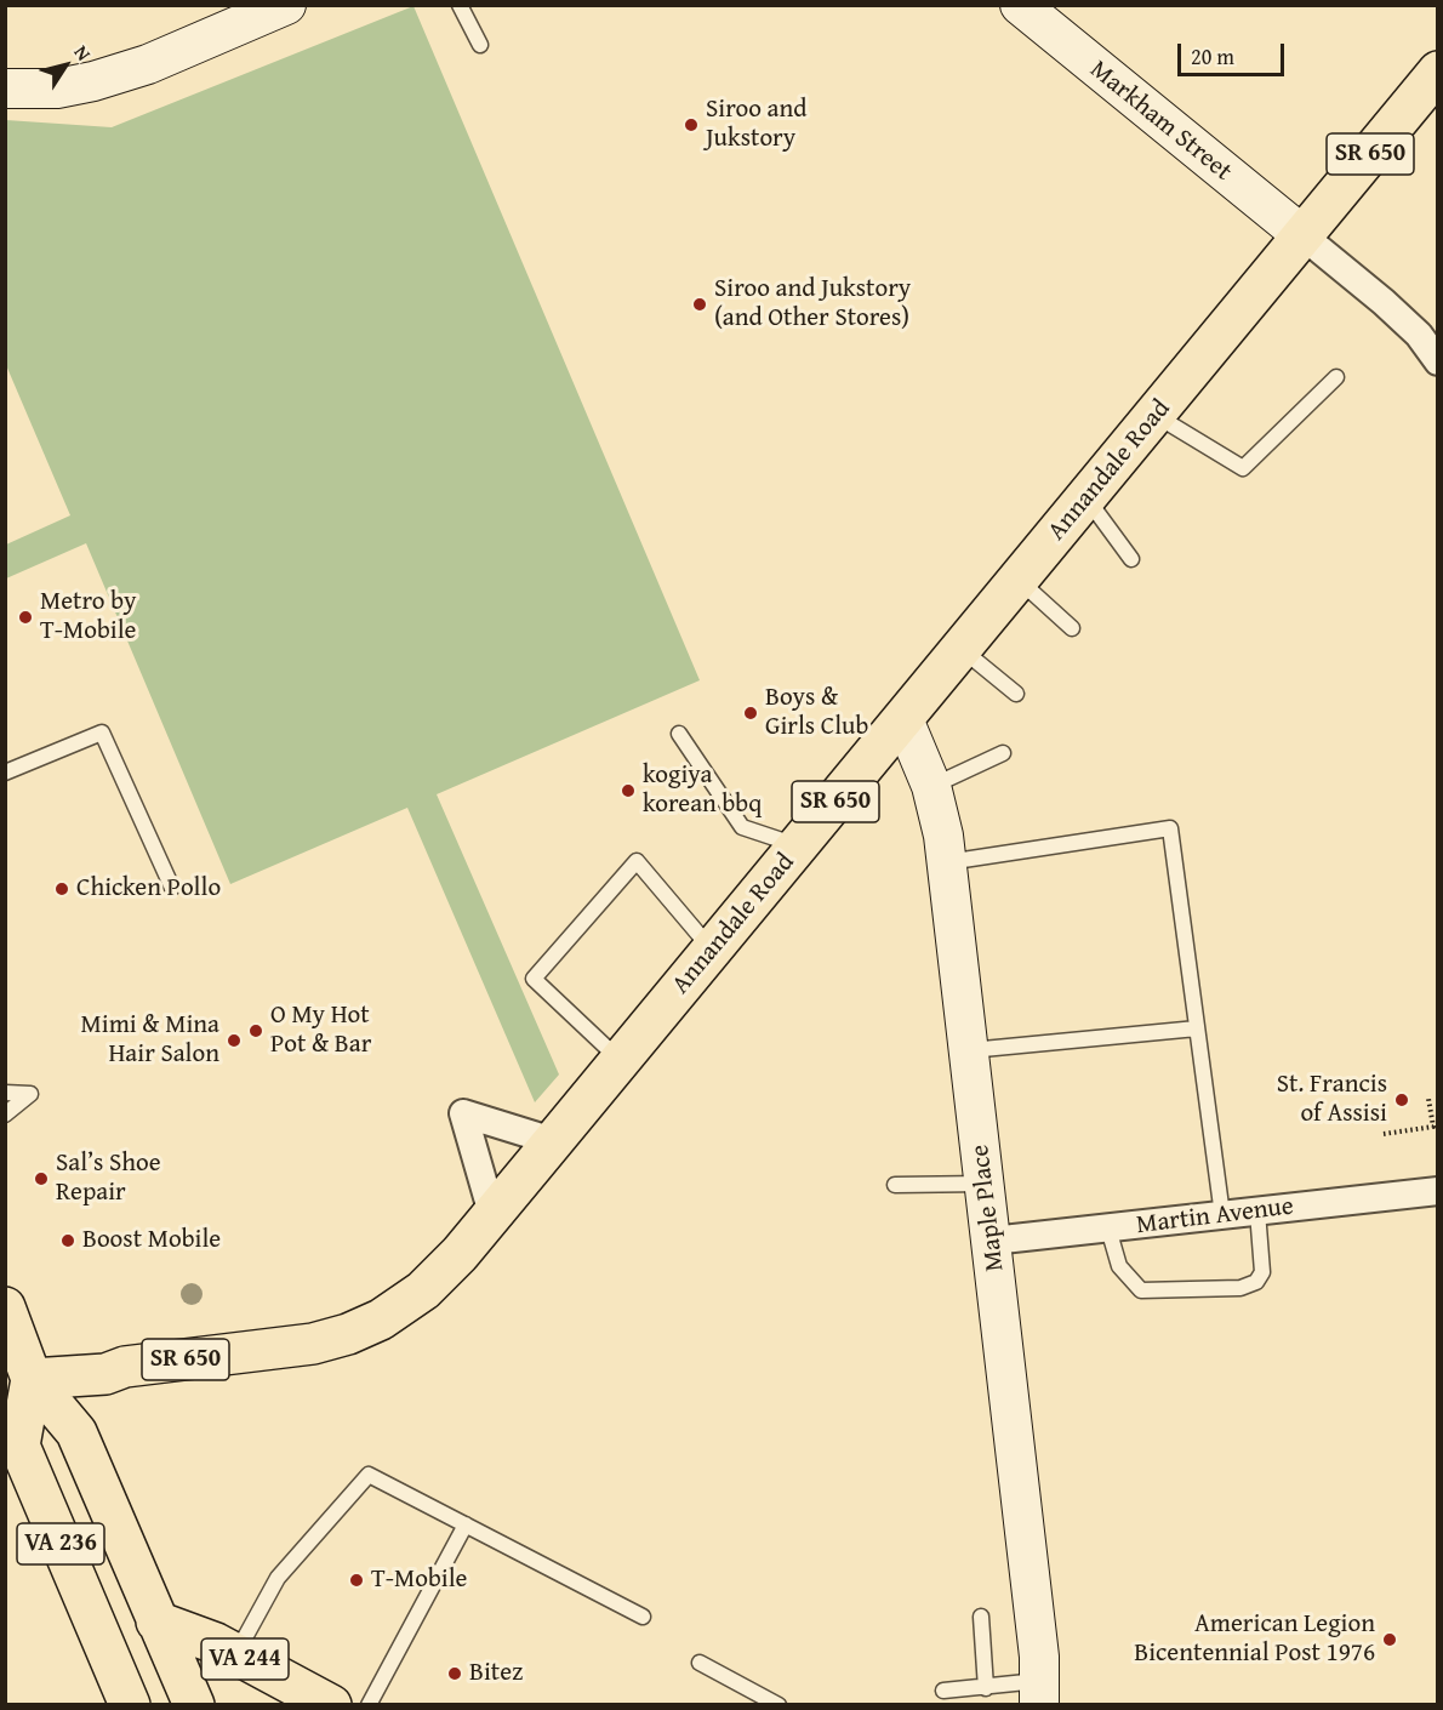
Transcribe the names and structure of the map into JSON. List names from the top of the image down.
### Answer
{
  "streets": {
    "main road": [
      "SR 650",
      "Annandale Road",
      "VA 236",
      "VA 244"
    ],
    "street": ["Markham Street", "Maple Place", "Martin Avenue"]
  },
  "crossings": [
    ["Markham Street", "Annandale Road"],
    ["Annandale Road", "Maple Place"],
    ["Annandale Road", "VA 236"],
    ["Maple Place", "Martin Avenue"],
    ["VA 236", "VA 244"]
  ],
  "places": [
    "Siroo and Jukstory",
    "Siroo and Jukstory (and Other Stores)",
    "Metro by T-Mobile",
    "Boys & Girls Club",
    "kogiya korean bbq",
    "Chicken Pollo",
    "O My Hot Pot & Bar",
    "Mimi & Mina Hair Salon",
    "St. Francis of Assisi",
    "Sal’s Shoe Repair",
    "Boost Mobile",
    "T-Mobile",
    "American Legion Bicentennial Post 1976",
    "Bitez"
  ],
  "scale_bar": "20 m",
  "north": "top right"
}
